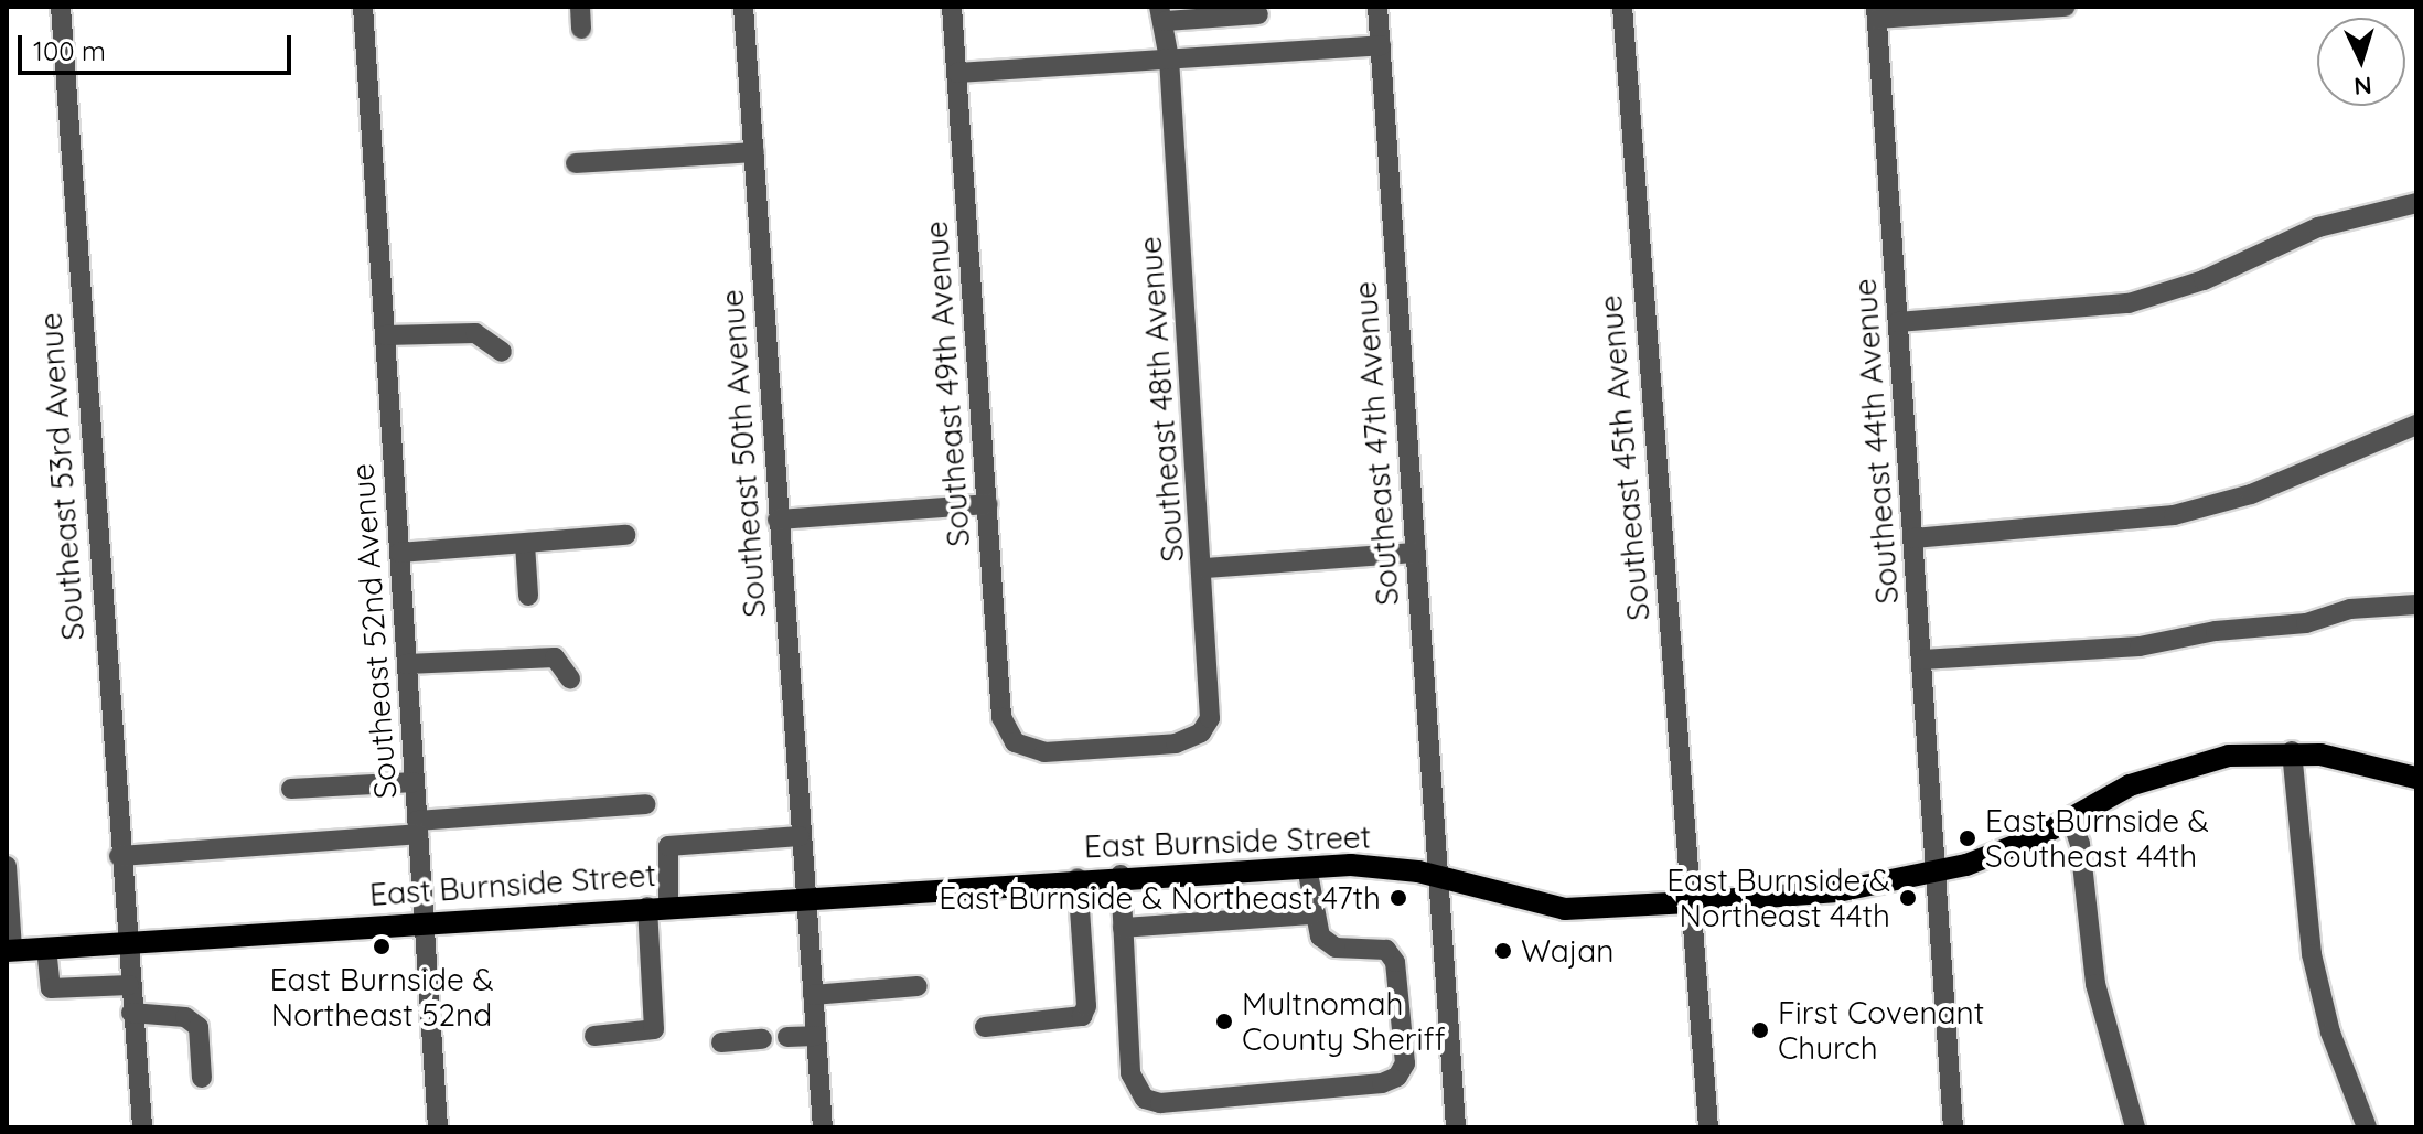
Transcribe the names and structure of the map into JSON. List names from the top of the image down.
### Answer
{
  "streets": {
    "main road": ["East Burnside Street"],
    "street": [
      "Southeast 49th Avenue",
      "Southeast 48th Avenue",
      "Southeast 44th Avenue",
      "Southeast 47th Avenue",
      "Southeast 50th Avenue",
      "Southeast 45th Avenue",
      "Southeast 53rd Avenue",
      "Southeast 52nd Avenue"
    ]
  },
  "crossings": [
    ["Southeast 49th Avenue", "Southeast 48th Avenue"],
    ["Southeast 44th Avenue", "East Burnside Street"],
    ["Southeast 47th Avenue", "East Burnside Street"],
    ["Southeast 50th Avenue", "East Burnside Street"],
    ["Southeast 45th Avenue", "East Burnside Street"],
    ["Southeast 53rd Avenue", "East Burnside Street"],
    ["Southeast 52nd Avenue", "East Burnside Street"]
  ],
  "places": [
    "East Burnside & Southeast 44th",
    "East Burnside & Northeast 47th",
    "East Burnside & Northeast 44th",
    "East Burnside & Northeast 52nd",
    "Wajan",
    "Multnomah County Sheriff",
    "First Covenant Church"
  ],
  "scale_bar": "100 m",
  "north": "bottom"
}
